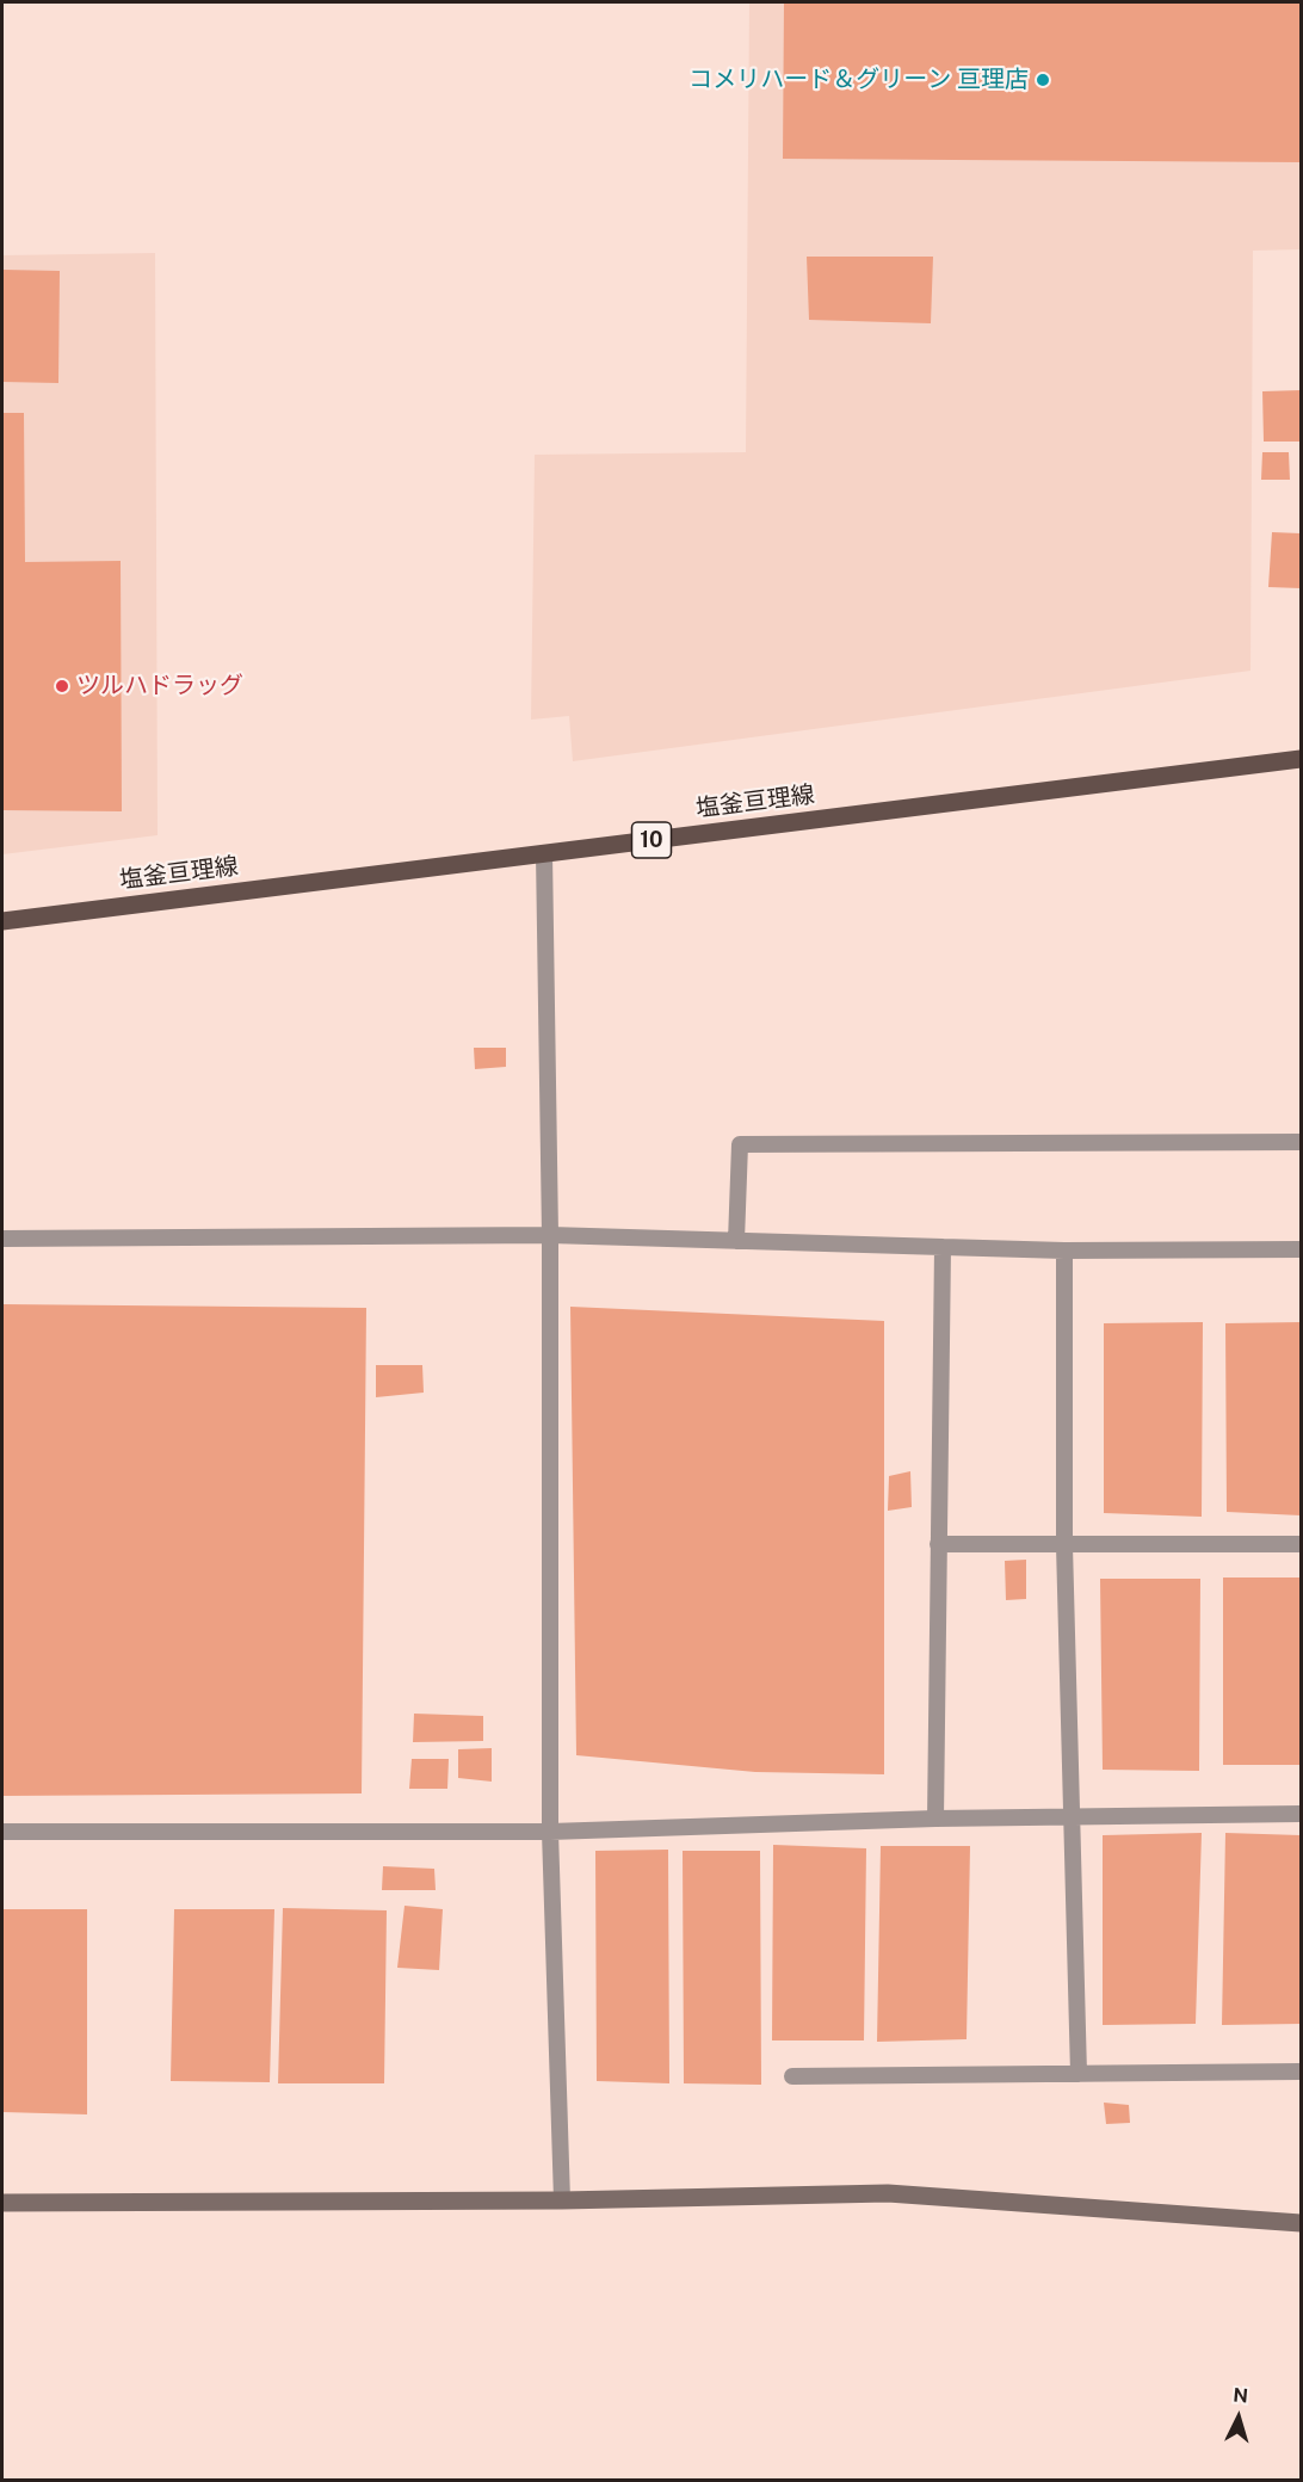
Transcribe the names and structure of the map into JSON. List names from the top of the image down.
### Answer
{
  "streets": {
    "main road": ["塩釜亘理線", "10"]
  },
  "places": ["コメリハード＆グリーン 亘理店", "ツルハドラッグ"],
  "north": "top"
}
